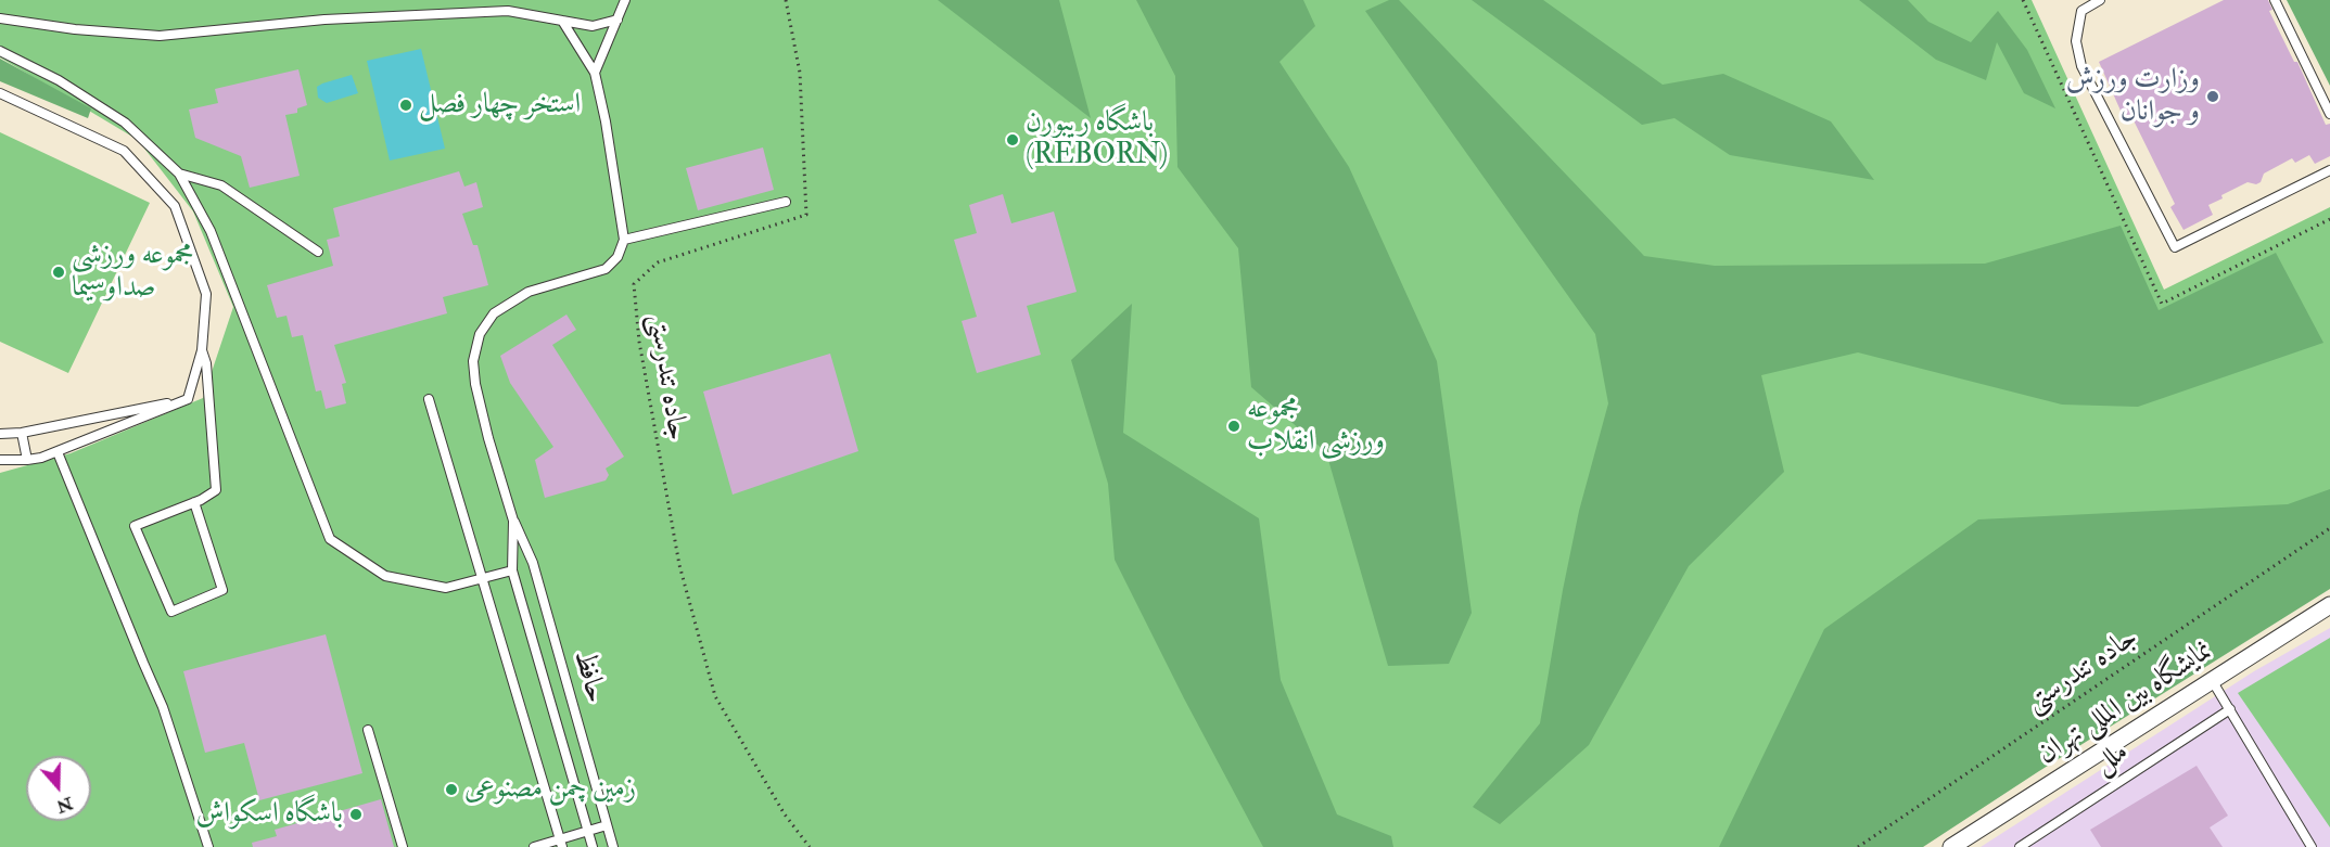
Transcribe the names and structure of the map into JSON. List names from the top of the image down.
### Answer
{
  "streets": {
    "street": ["نمایشگاه بین المللی تهران"],
    "lane": ["حافظ", "ملل"],
    "path": ["جاده تندرستی"]
  },
  "places": [
    "وزارت ورزش و جوانان",
    "استخر چهار فصل",
    "باشگاه ریبورن (REBORN)",
    "مجموعه ورزشی صداوسیما",
    "مجموعه ورزشی انقلاب",
    "زمین چمن مصنوعی",
    "باشگاه اسکواش"
  ],
  "north": "bottom"
}
